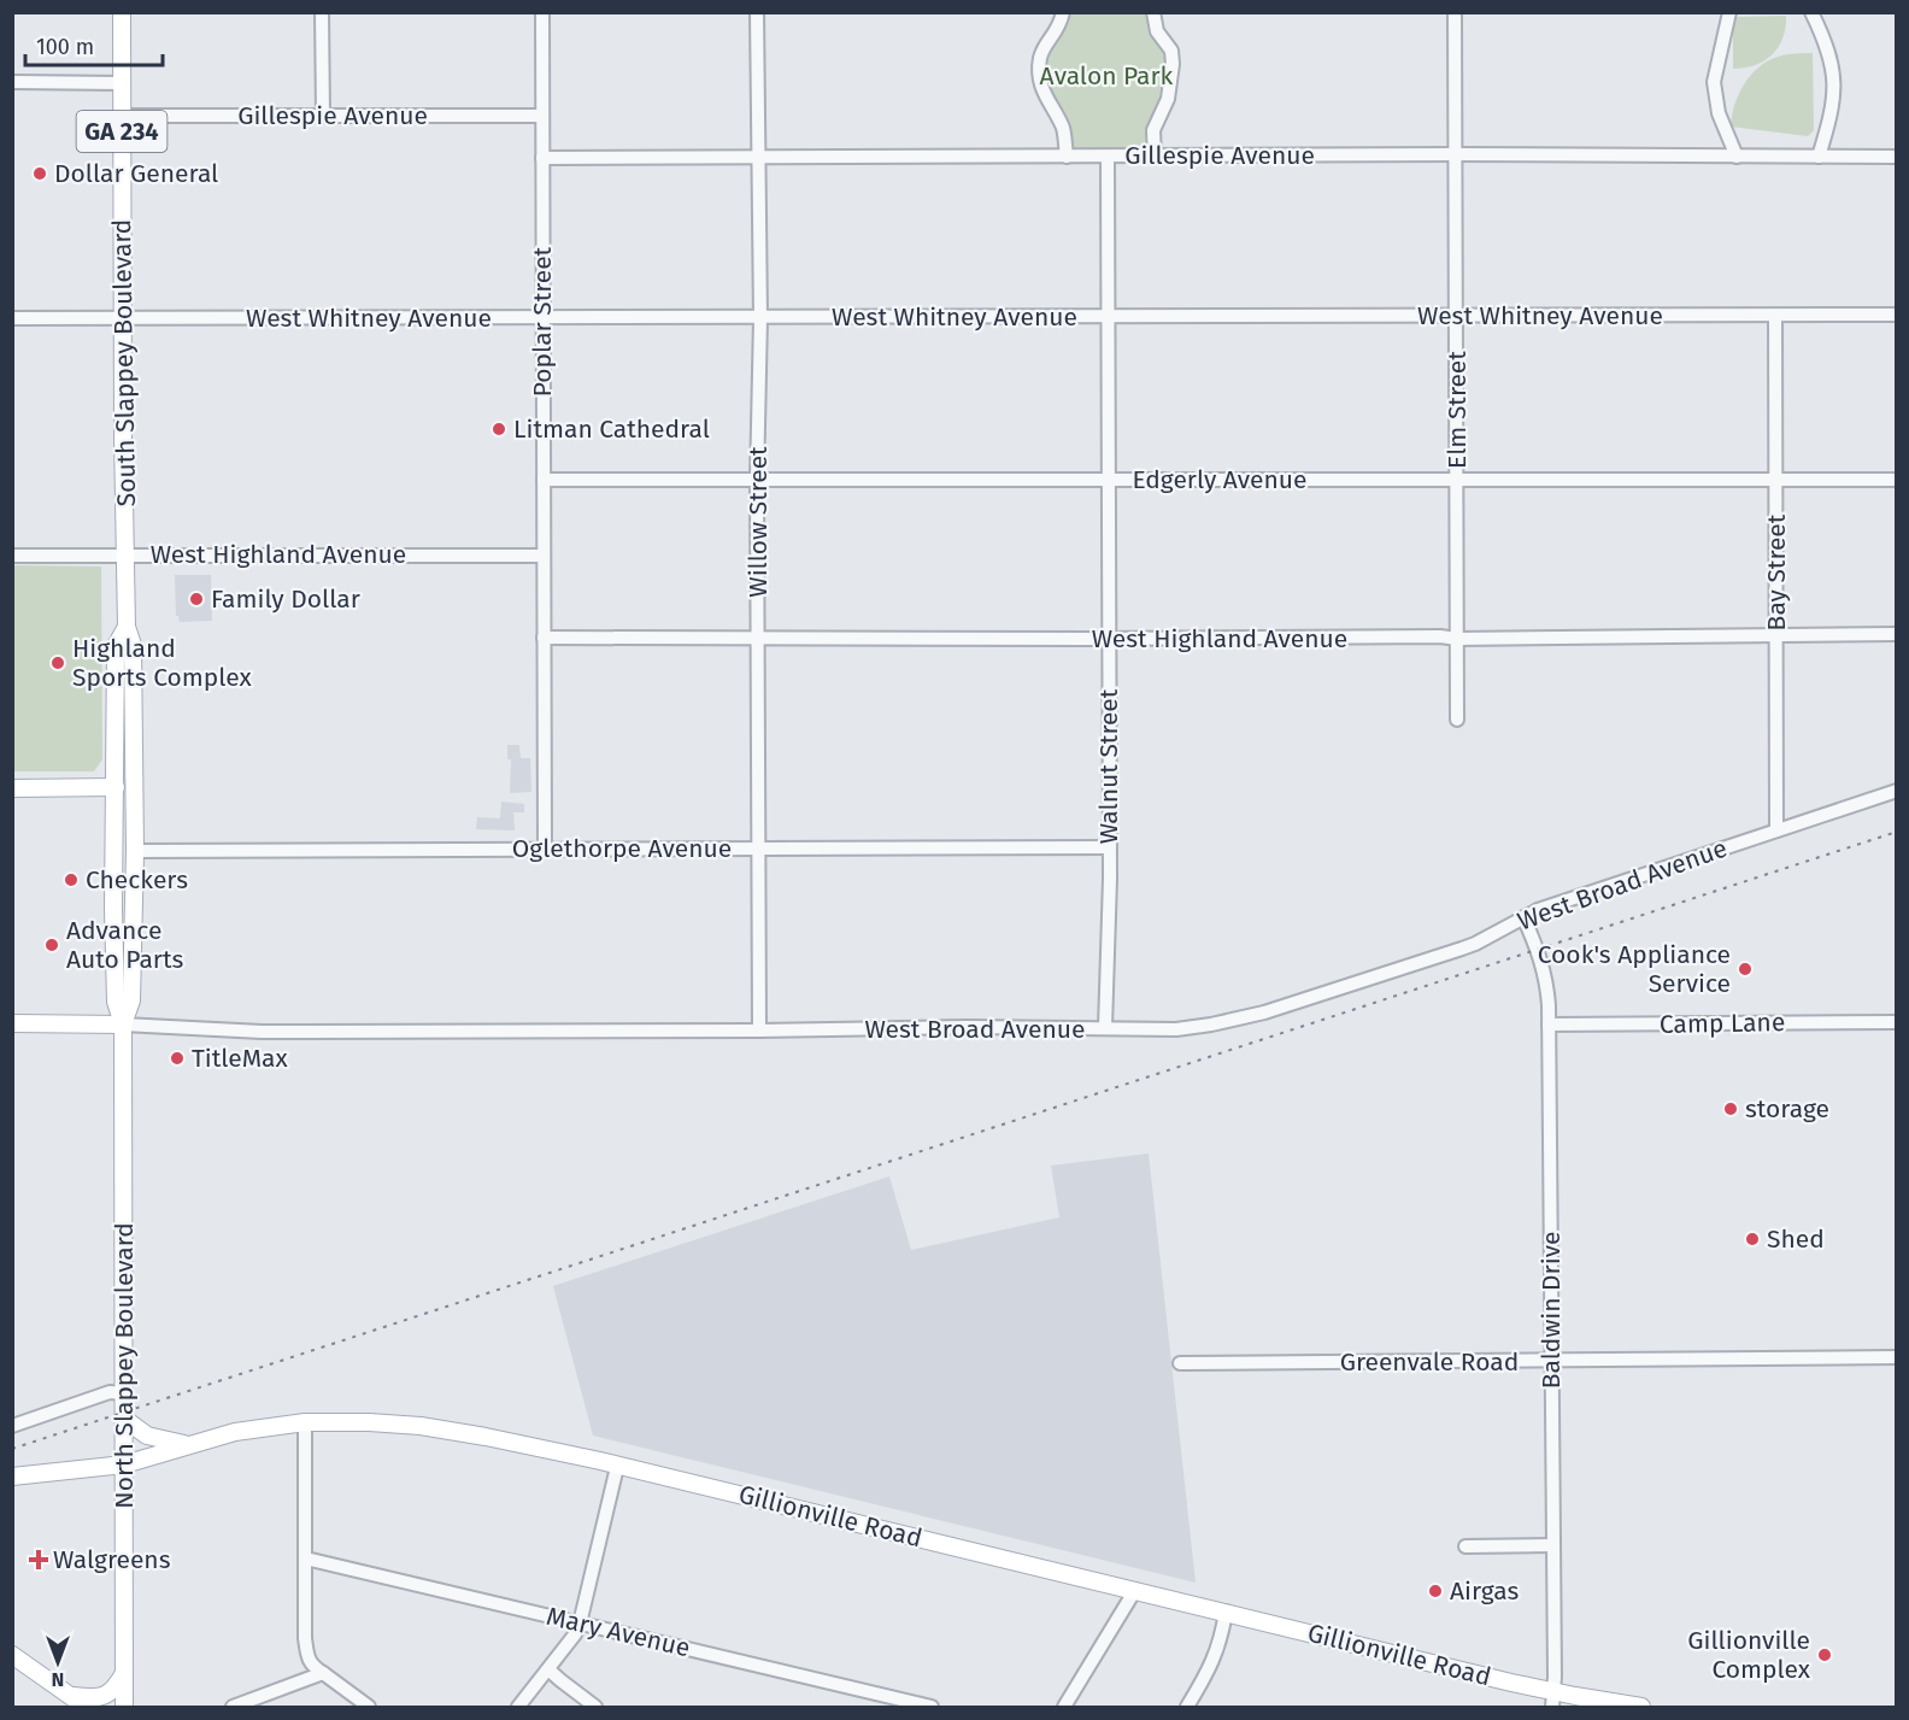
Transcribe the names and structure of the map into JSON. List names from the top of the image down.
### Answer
{
  "streets": {
    "main road": [
      "GA 234",
      "South Slappey Boulevard",
      "West Broad Avenue",
      "North Slappey Boulevard",
      "Gillionville Road"
    ],
    "street": [
      "Gillespie Avenue",
      "West Whitney Avenue",
      "Poplar Street",
      "Elm Street",
      "Edgerly Avenue",
      "Willow Street",
      "West Highland Avenue",
      "Bay Street",
      "Walnut Street",
      "Oglethorpe Avenue",
      "Camp Lane",
      "Baldwin Drive",
      "Greenvale Road",
      "Mary Avenue"
    ]
  },
  "crossings": [
    ["Gillespie Avenue", "Poplar Street"],
    ["Gillespie Avenue", "South Slappey Boulevard"],
    ["Gillespie Avenue", "Elm Street"],
    ["Gillespie Avenue", "Willow Street"],
    ["Gillespie Avenue", "Walnut Street"],
    ["West Whitney Avenue", "Poplar Street"],
    ["West Whitney Avenue", "South Slappey Boulevard"],
    ["West Whitney Avenue", "Elm Street"],
    ["West Whitney Avenue", "Willow Street"],
    ["West Whitney Avenue", "Bay Street"],
    ["West Whitney Avenue", "Walnut Street"],
    ["Poplar Street", "Edgerly Avenue"],
    ["Poplar Street", "West Highland Avenue"],
    ["Poplar Street", "Oglethorpe Avenue"],
    ["South Slappey Boulevard", "West Highland Avenue"],
    ["South Slappey Boulevard", "North Slappey Boulevard"],
    ["Elm Street", "Edgerly Avenue"],
    ["Elm Street", "West Highland Avenue"],
    ["Edgerly Avenue", "Willow Street"],
    ["Edgerly Avenue", "Bay Street"],
    ["Edgerly Avenue", "Walnut Street"],
    ["Willow Street", "West Highland Avenue"],
    ["Willow Street", "Oglethorpe Avenue"],
    ["Willow Street", "West Broad Avenue"],
    ["West Highland Avenue", "Bay Street"],
    ["West Highland Avenue", "Walnut Street"],
    ["Bay Street", "West Broad Avenue"],
    ["Walnut Street", "Oglethorpe Avenue"],
    ["Walnut Street", "West Broad Avenue"],
    ["Oglethorpe Avenue", "North Slappey Boulevard"],
    ["West Broad Avenue", "Baldwin Drive"],
    ["West Broad Avenue", "North Slappey Boulevard"],
    ["Camp Lane", "Baldwin Drive"],
    ["Baldwin Drive", "Greenvale Road"],
    ["Baldwin Drive", "Gillionville Road"],
    ["North Slappey Boulevard", "Gillionville Road"]
  ],
  "parks": ["Avalon Park"],
  "places": {
    "other": [
      "Dollar General",
      "Litman Cathedral",
      "Family Dollar",
      "Highland Sports Complex",
      "Checkers",
      "Advance Auto Parts",
      "Cook's Appliance Service",
      "TitleMax",
      "storage",
      "Shed",
      "Airgas",
      "Gillionville Complex"
    ],
    "health": ["Walgreens"]
  },
  "scale_bar": "100 m",
  "north": "bottom"
}
